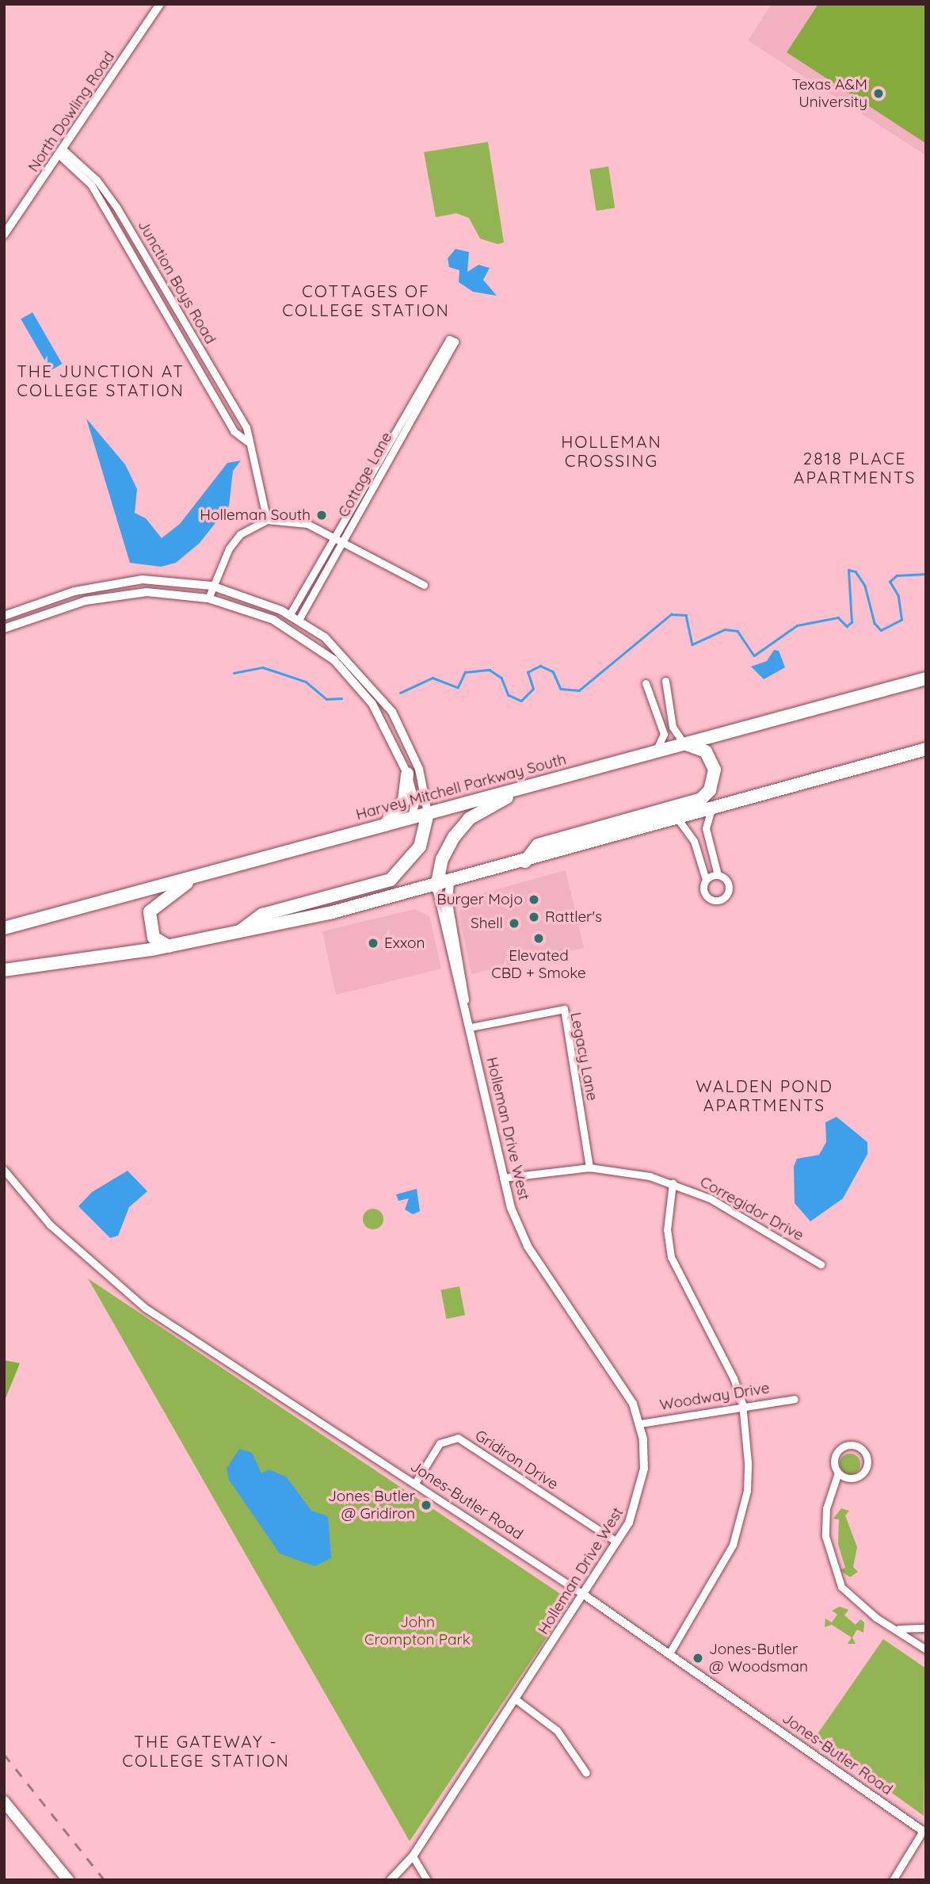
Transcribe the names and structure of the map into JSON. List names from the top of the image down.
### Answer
{
  "streets": {
    "highway": ["Harvey Mitchell Parkway South"],
    "street": [
      "North Dowling Road",
      "Junction Boys Road",
      "Cottage Lane",
      "Legacy Lane",
      "Holleman Drive West",
      "Corregidor Drive",
      "Woodway Drive",
      "Gridiron Drive",
      "Jones-Butler Road"
    ]
  },
  "crossings": [
    ["North Dowling Road", "Junction Boys Road"],
    ["Legacy Lane", "Holleman Drive West"],
    ["Legacy Lane", "Corregidor Drive"],
    ["Holleman Drive West", "Corregidor Drive"],
    ["Holleman Drive West", "Woodway Drive"],
    ["Holleman Drive West", "Gridiron Drive"],
    ["Holleman Drive West", "Jones-Butler Road"],
    ["Gridiron Drive", "Jones-Butler Road"]
  ],
  "districts": [
    "COTTAGES OF COLLEGE STATION",
    "THE JUNCTION AT COLLEGE STATION",
    "HOLLEMAN CROSSING",
    "2818 PLACE APARTMENTS",
    "WALDEN POND APARTMENTS",
    "THE GATEWAY - COLLEGE STATION"
  ],
  "parks": ["John Crompton Park"],
  "places": [
    "Texas A&M University",
    "Holleman South",
    "Burger Mojo",
    "Rattler's",
    "Shell",
    "Elevated CBD + Smoke",
    "Exxon",
    "Jones Butler @ Gridiron",
    "Jones-Butler @ Woodsman"
  ]
}
